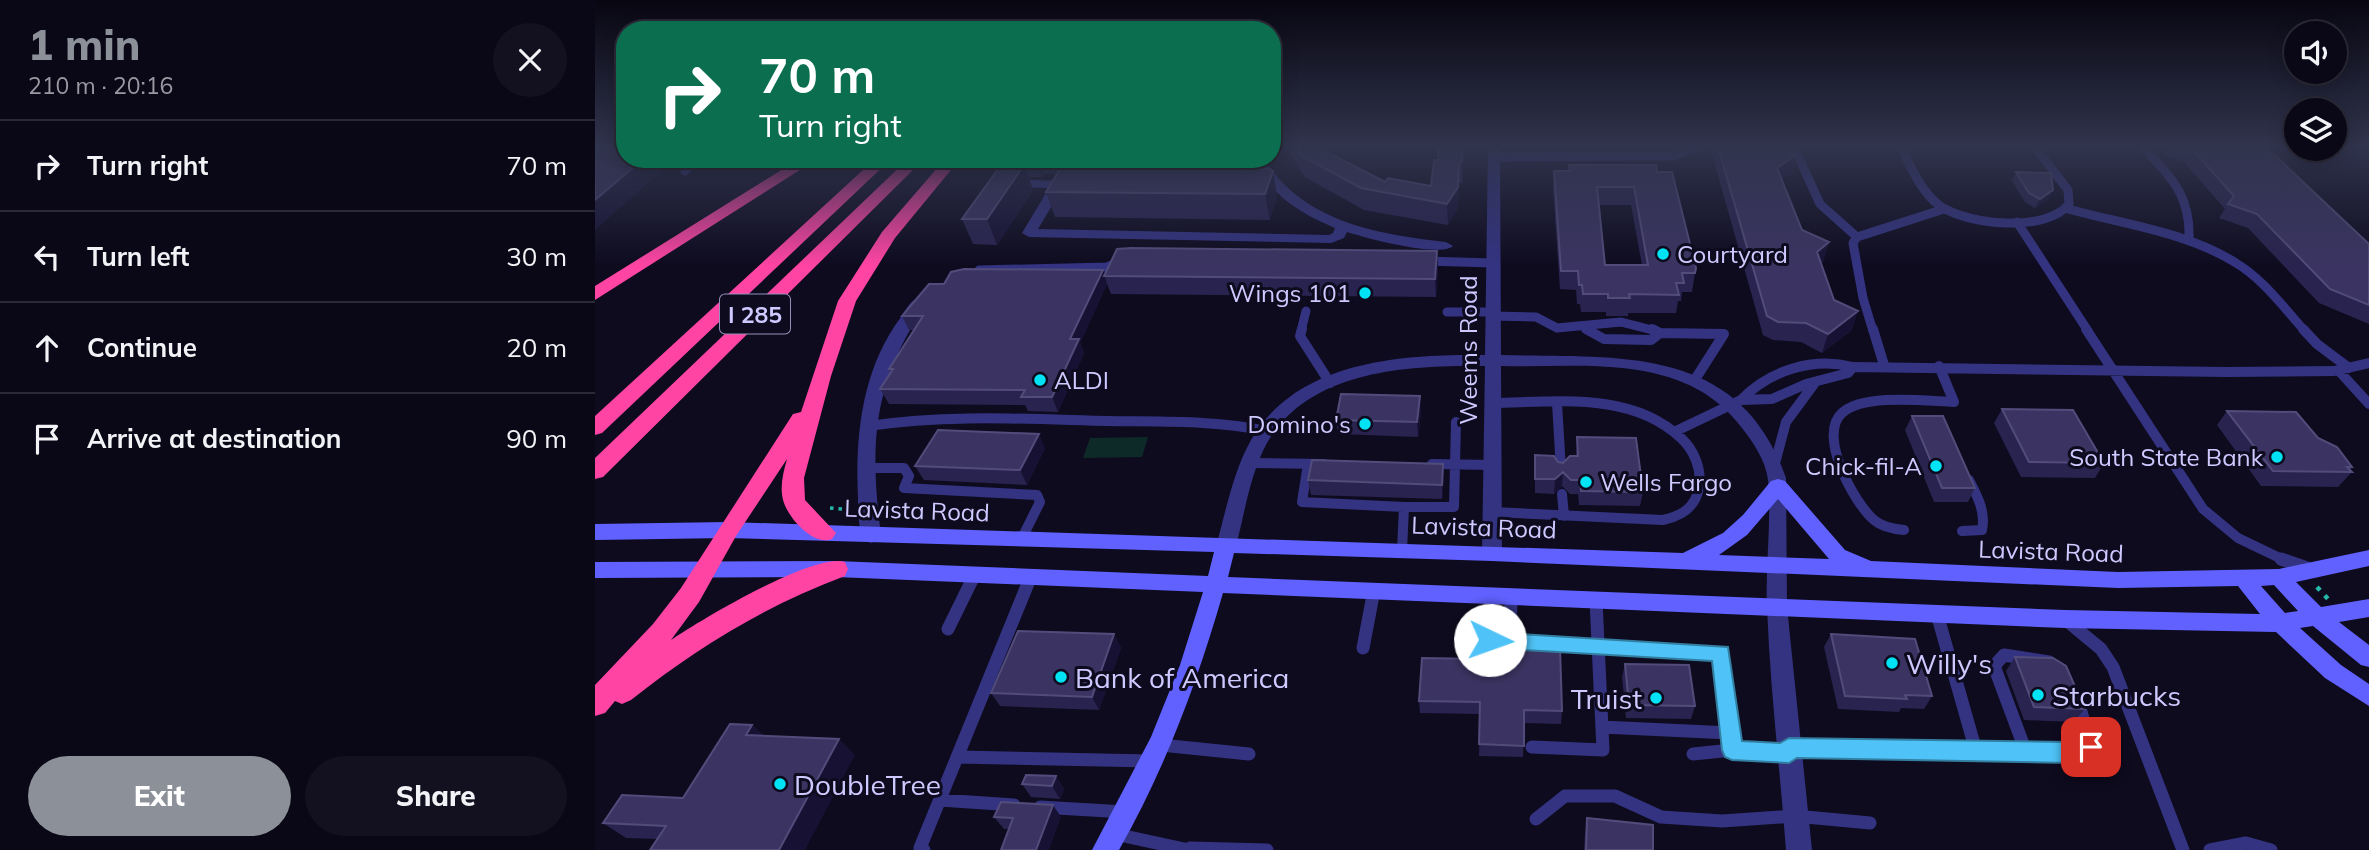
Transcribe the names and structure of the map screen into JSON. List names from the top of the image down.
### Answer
{
  "streets": {
    "highway": ["I 285"],
    "main road": ["Lavista Road"],
    "street": ["Weems Road"]
  },
  "crossings": [
    ["Weems Road", "Lavista Road"]
  ],
  "places": [
    "Courtyard",
    "Wings 101",
    "ALDI",
    "Domino's",
    "South State Bank",
    "Chick-fil-A",
    "Wells Fargo",
    "Willy's",
    "Bank of America",
    "Starbucks",
    "Truist",
    "DoubleTree"
  ],
  "page": {
    "heading": ["1 min", "210 m · 20:16"],
    "turn": ["70 m", "Turn right"],
    "list": [
      {
        "name": "Turn right",
        "value": "70 m"
      },
      {
        "name": "Turn left",
        "value": "30 m"
      },
      {
        "name": "Continue",
        "value": "20 m"
      },
      {
        "name": "Arrive at destination",
        "value": "90 m"
      }
    ],
    "buttons": ["Exit", "Share"]
  }
}
